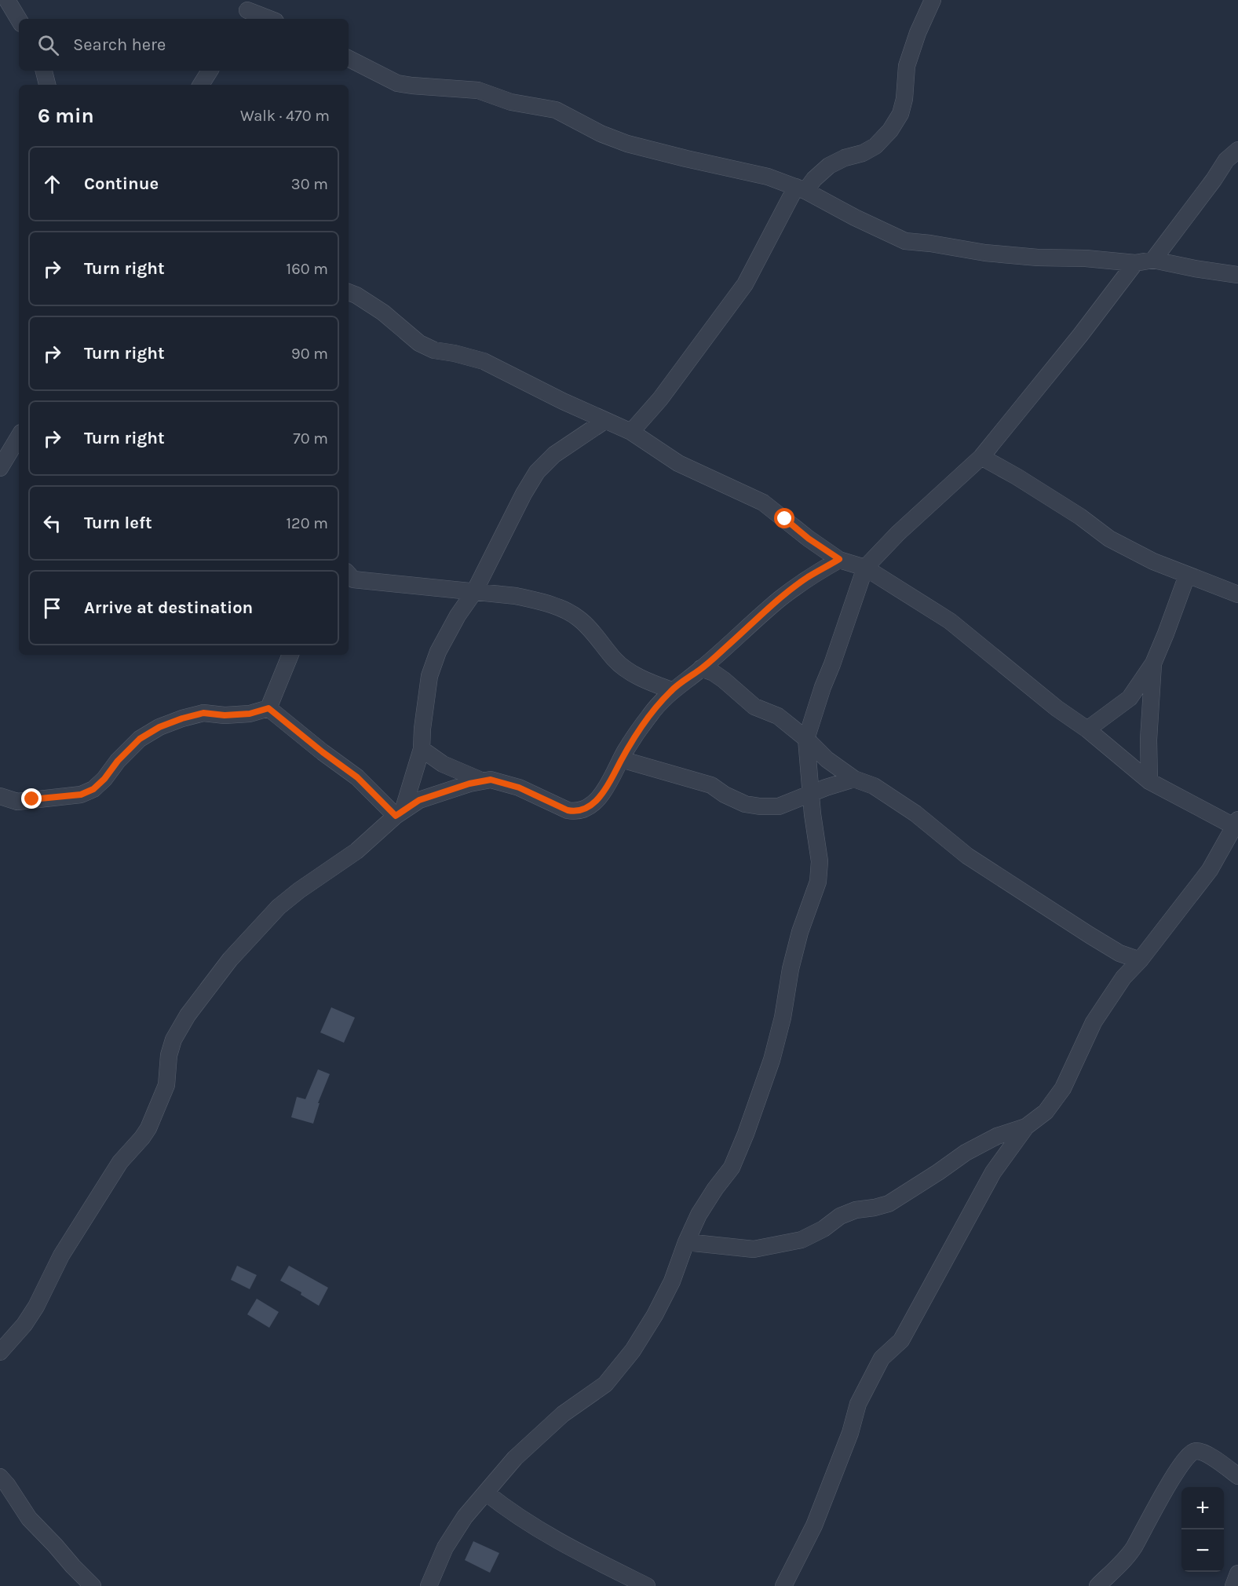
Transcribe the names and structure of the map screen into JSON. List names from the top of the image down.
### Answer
{
  "page": {
    "search": "Search here",
    "heading": ["6 min", "Walk · 470 m"],
    "list": [
      ["Continue", "30 m"],
      ["Turn right", "160 m"],
      ["Turn right", "90 m"],
      ["Turn right", "70 m"],
      ["Turn left", "120 m"],
      "Arrive at destination"
    ],
    "map_buttons": ["+", "−"]
  }
}
